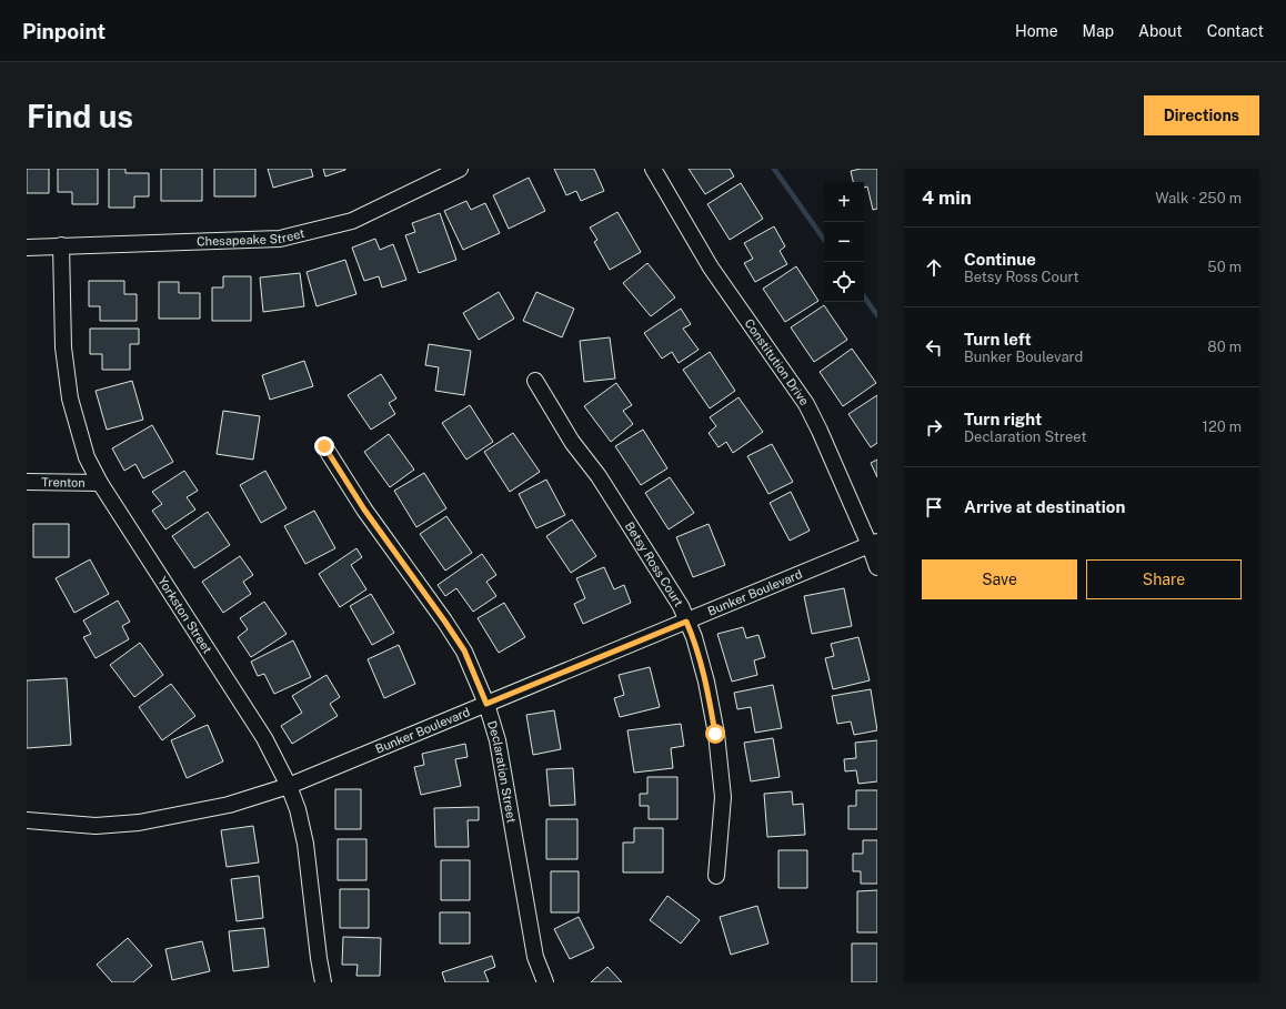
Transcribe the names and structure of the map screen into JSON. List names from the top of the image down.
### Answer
{
  "streets": {
    "street": [
      "Chesapeake Street",
      "Constitution Drive",
      "Trenton",
      "Betsy Ross Court",
      "Bunker Boulevard",
      "Yorkston Street",
      "Declaration Street"
    ]
  },
  "crossings": [
    ["Chesapeake Street", "Yorkston Street"],
    ["Constitution Drive", "Bunker Boulevard"],
    ["Trenton", "Yorkston Street"],
    ["Betsy Ross Court", "Bunker Boulevard"],
    ["Bunker Boulevard", "Yorkston Street"],
    ["Bunker Boulevard", "Declaration Street"]
  ],
  "page": {
    "header": "Pinpoint",
    "nav": [
      "Home",
      "Map",
      "About",
      "Contact"
    ],
    "buttons": [
      "Directions",
      ["Save", "Share"]
    ],
    "title": "Find us",
    "heading": ["4 min", "Walk · 250 m"],
    "map_buttons": ["+", "−"],
    "list": [
      ["Continue", "Betsy Ross Court", "50 m"],
      ["Turn left", "Bunker Boulevard", "80 m"],
      ["Turn right", "Declaration Street", "120 m"],
      "Arrive at destination"
    ]
  }
}
